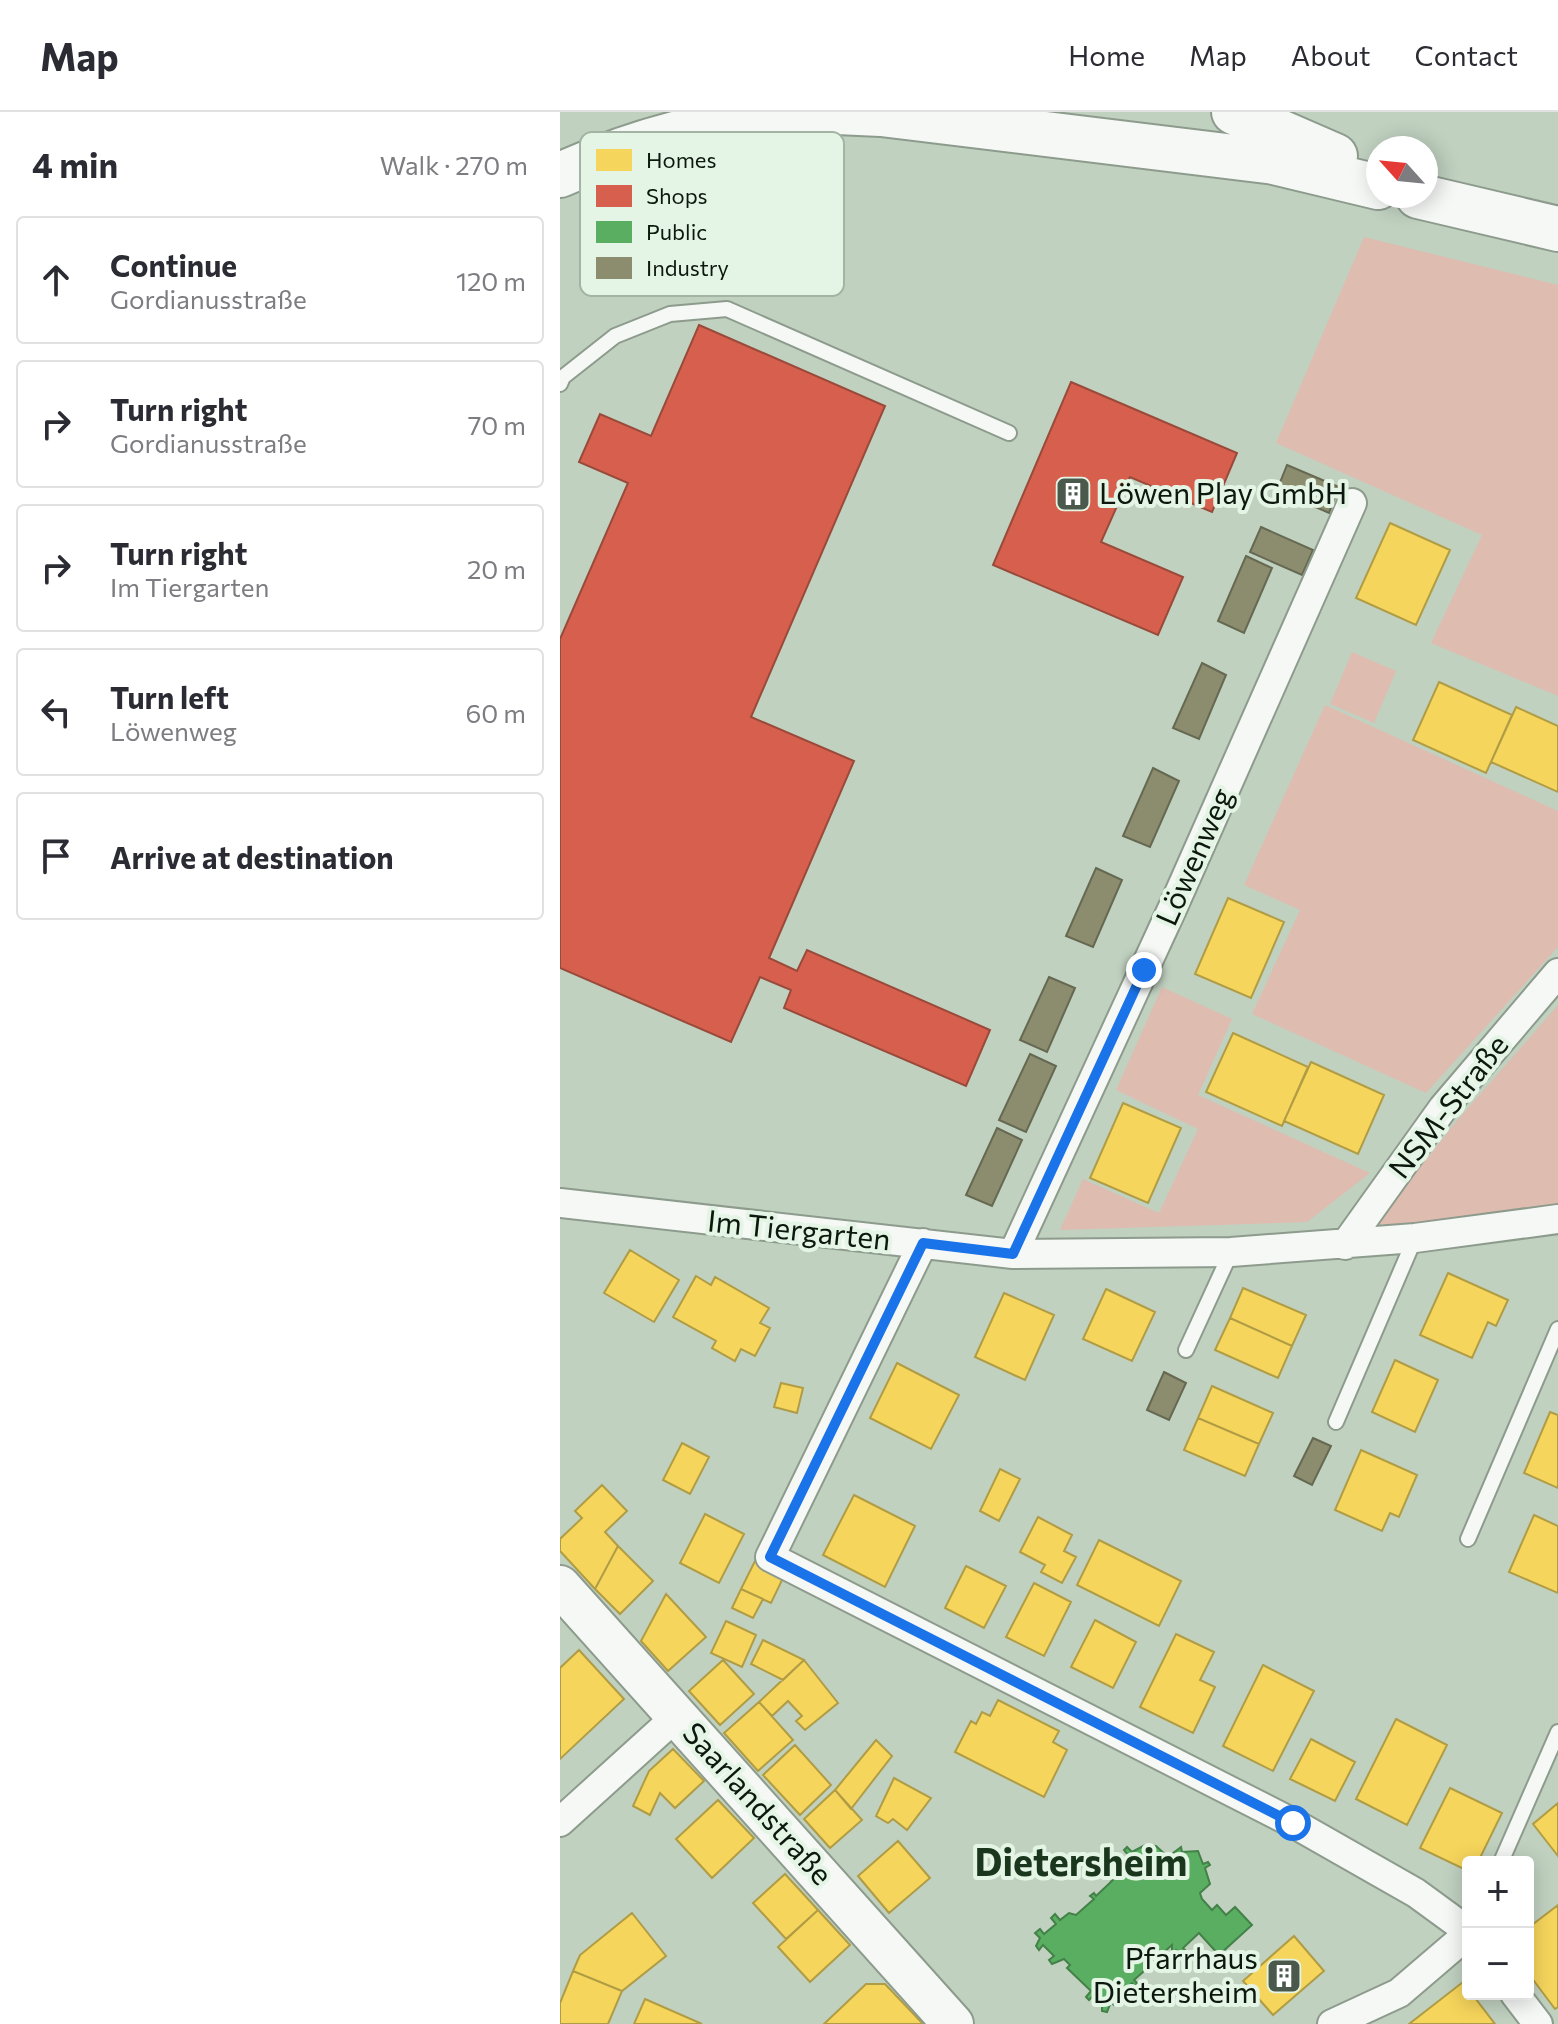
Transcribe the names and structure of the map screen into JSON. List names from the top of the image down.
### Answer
{
  "streets": {
    "main road": ["Saarlandstraße"],
    "street": ["Löwenweg", "NSM-Straße", "Im Tiergarten"]
  },
  "crossings": [
    ["Löwenweg", "Im Tiergarten"],
    ["NSM-Straße", "Im Tiergarten"]
  ],
  "districts": ["Dietersheim"],
  "places": {
    "building": ["Löwen Play GmbH", "Pfarrhaus Dietersheim"]
  },
  "legend": [
    "Homes",
    "Shops",
    "Public",
    "Industry"
  ],
  "north": "top left",
  "page": {
    "header": "Map",
    "nav": [
      "Home",
      "Map",
      "About",
      "Contact"
    ],
    "heading": ["4 min", "Walk · 270 m"],
    "list": [
      ["Continue", "Gordianusstraße", "120 m"],
      ["Turn right", "Gordianusstraße", "70 m"],
      ["Turn right", "Im Tiergarten", "20 m"],
      ["Turn left", "Löwenweg", "60 m"],
      "Arrive at destination"
    ],
    "map_buttons": ["+", "−"]
  }
}
